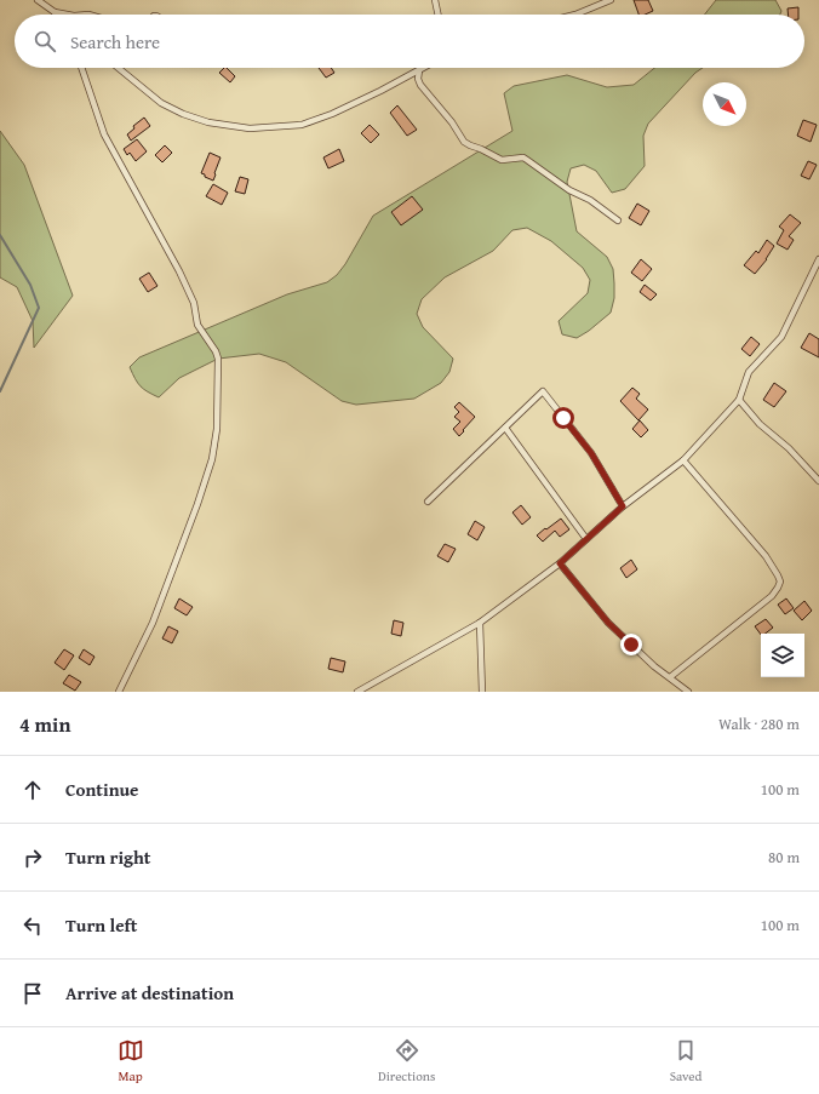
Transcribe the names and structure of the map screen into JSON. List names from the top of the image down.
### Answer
{
  "north": "bottom right",
  "page": {
    "search": "Search here",
    "heading": ["4 min", "Walk · 280 m"],
    "list": [
      ["Continue", "100 m"],
      ["Turn right", "80 m"],
      ["Turn left", "100 m"],
      "Arrive at destination"
    ],
    "nav": ["Map", "Directions", "Saved"]
  }
}
